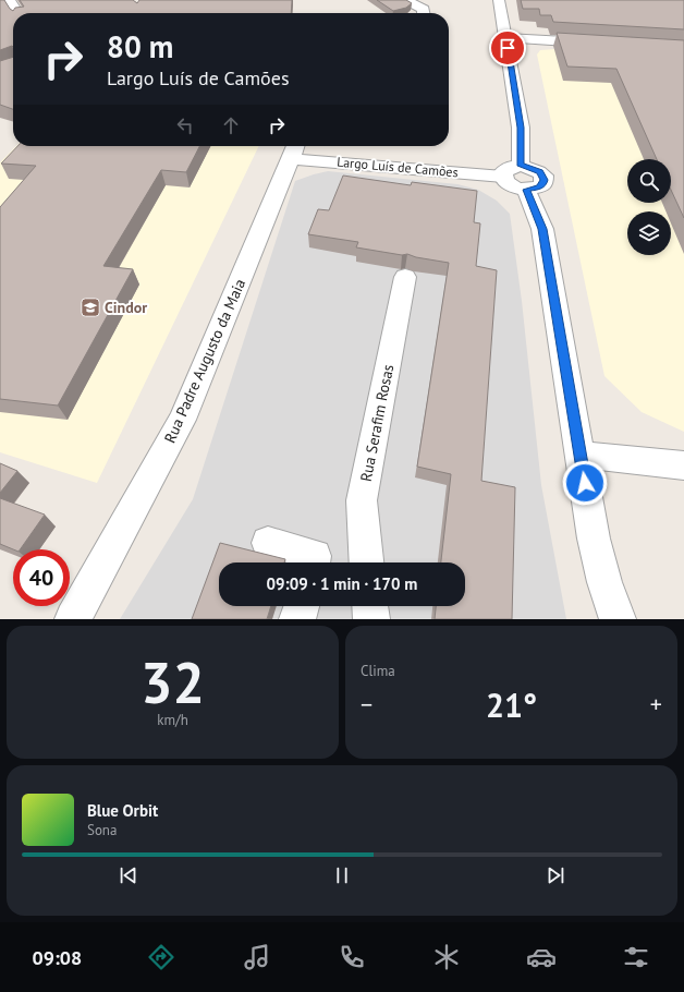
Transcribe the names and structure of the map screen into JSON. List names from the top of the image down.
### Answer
{
  "streets": {
    "street": ["Largo Luís de Camões", "Rua Padre Augusto da Maia", "Rua Serafim Rosas"]
  },
  "crossings": [
    ["Largo Luís de Camões", "Rua Padre Augusto da Maia"]
  ],
  "places": {
    "school or university": ["Cindor"]
  },
  "page": {
    "turn": ["80 m", "Largo Luís de Camões"],
    "limit": "40",
    "trip": "09:09 · 1 min · 170 m",
    "tile": [
      ["32", "km/h"],
      "Clima"
    ],
    "heat": ["−", "21°", "+"],
    "song": ["Blue Orbit", "Sona"],
    "tabs": "09:08"
  }
}
